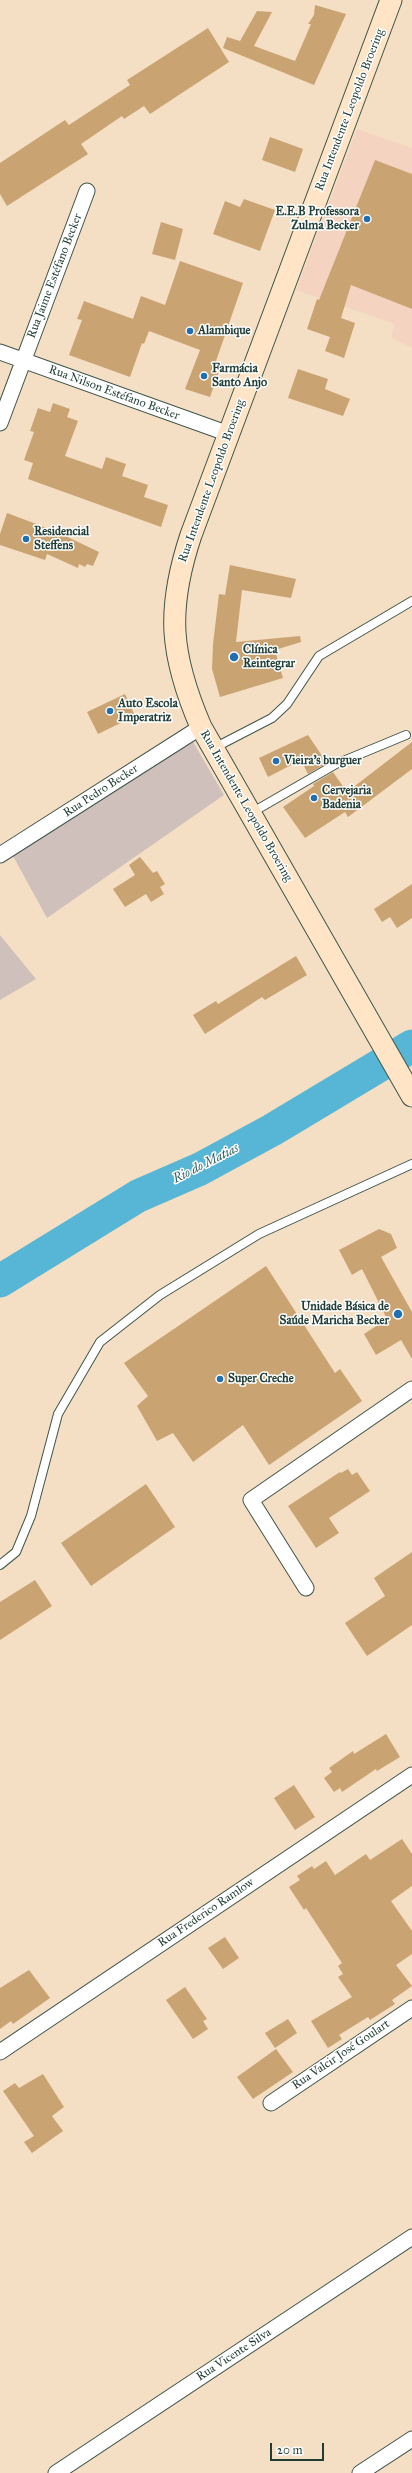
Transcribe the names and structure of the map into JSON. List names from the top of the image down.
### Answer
{
  "streets": {
    "main road": ["Rua Intendente Leopoldo Broering"],
    "street": [
      "Rua Jaime Estéfano Becker",
      "Rua Nilson Estéfano Becker",
      "Rua Pedro Becker",
      "Rua Frederico Ramlow",
      "Rua Valcir José Goulart",
      "Rua Vicente Silva"
    ]
  },
  "crossings": [
    ["Rua Intendente Leopoldo Broering", "Rua Nilson Estéfano Becker"],
    ["Rua Intendente Leopoldo Broering", "Rua Pedro Becker"],
    ["Rua Jaime Estéfano Becker", "Rua Nilson Estéfano Becker"]
  ],
  "water": ["Rio do Matias"],
  "places": [
    "E.E.B Professora Zulma Becker",
    "Alambique",
    "Farmácia Santo Anjo",
    "Residencial Steffens",
    "Clínica Reintegrar",
    "Auto Escola Imperatriz",
    "Vieira's burguer",
    "Cervejaria Badenia",
    "Unidade Básica de Saúde Maricha Becker",
    "Super Creche"
  ],
  "scale_bar": "20 m"
}
